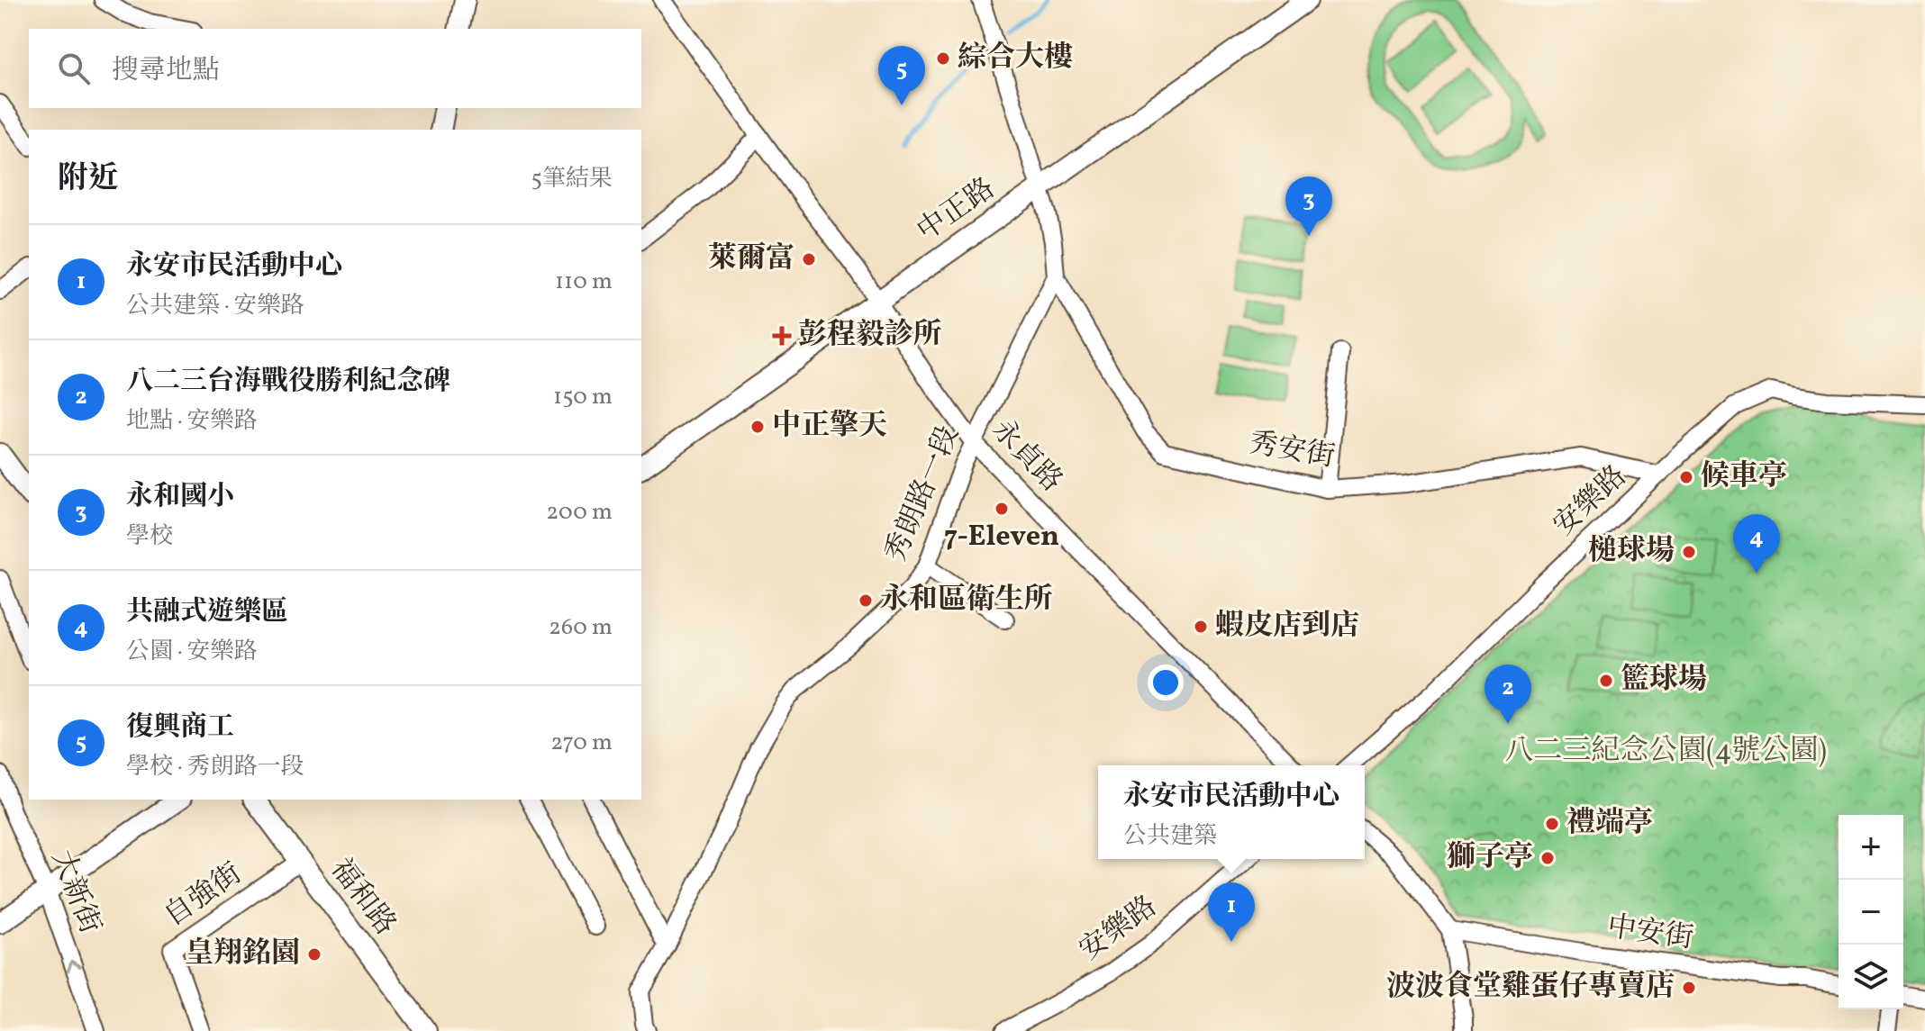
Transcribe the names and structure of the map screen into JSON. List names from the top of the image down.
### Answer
{
  "streets": {
    "street": [
      "中正路",
      "秀安街",
      "永貞路",
      "秀朗路一段",
      "安樂路",
      "大新街",
      "自強街",
      "福和路",
      "中安街"
    ]
  },
  "crossings": [
    ["中正路", "永貞路"],
    ["秀安街", "秀朗路一段"],
    ["秀安街", "安樂路"],
    ["永貞路", "秀朗路一段"],
    ["自強街", "福和路"]
  ],
  "one_way": ["大新街"],
  "parks": ["八二三紀念公園(4號公園)"],
  "places": {
    "other": [
      "綜合大樓",
      "萊爾富",
      "中正擎天",
      "候車亭",
      "7-Eleven",
      "槌球場",
      "永和區衛生所",
      "蝦皮店到店",
      "籃球場",
      "禮端亭",
      "獅子亭",
      "皇翔銘園",
      "波波食堂雞蛋仔專賣店"
    ],
    "health": ["彭程毅診所"]
  },
  "page": {
    "search": "搜尋地點",
    "pins": [
      "5",
      "3",
      "4",
      "2",
      "1"
    ],
    "heading": ["附近", "5筆結果"],
    "list": [
      {
        "mark": "1",
        "name": "永安市民活動中心",
        "note": "公共建築 · 安樂路",
        "value": "110 m"
      },
      {
        "mark": "2",
        "name": "八二三台海戰役勝利紀念碑",
        "note": "地點 · 安樂路",
        "value": "150 m"
      },
      {
        "mark": "3",
        "name": "永和國小",
        "note": "學校",
        "value": "200 m"
      },
      {
        "mark": "4",
        "name": "共融式遊樂區",
        "note": "公園 · 安樂路",
        "value": "260 m"
      },
      {
        "mark": "5",
        "name": "復興商工",
        "note": "學校 · 秀朗路一段",
        "value": "270 m"
      }
    ],
    "popup": ["永安市民活動中心", "公共建築"],
    "map_buttons": ["+", "−"]
  }
}
